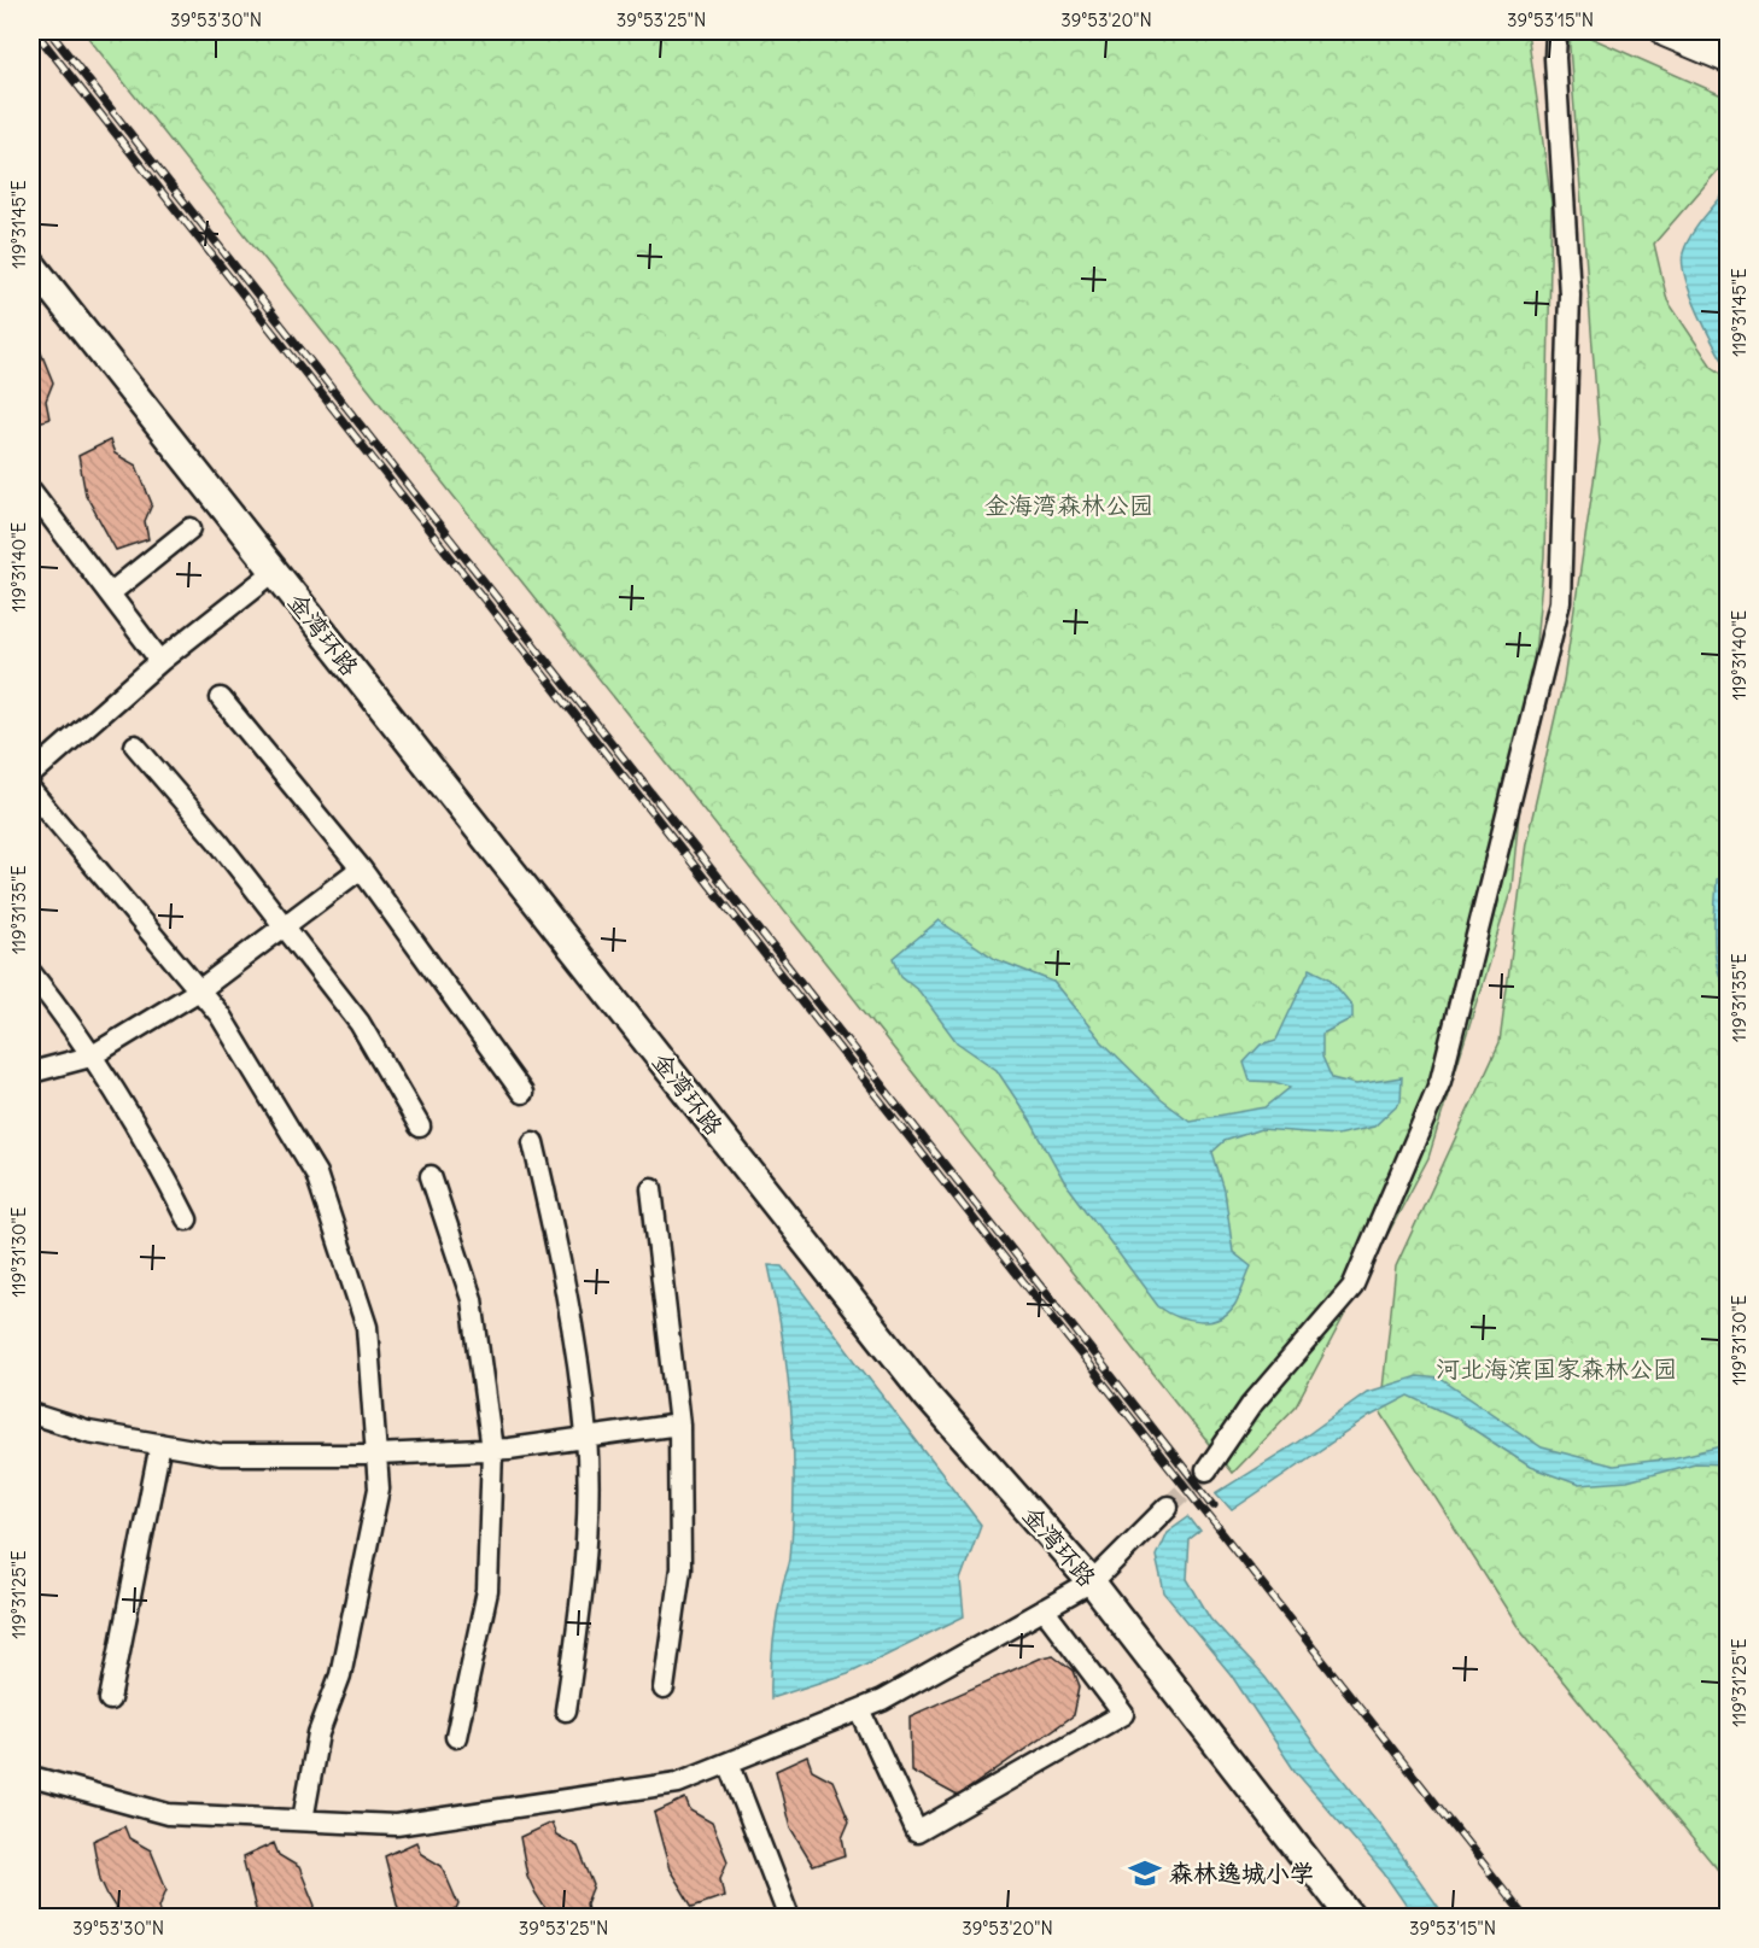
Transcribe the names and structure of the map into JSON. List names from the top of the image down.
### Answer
{
  "streets": {
    "main road": ["金湾环路"]
  },
  "parks": ["金海湾森林公园", "河北海滨国家森林公园"],
  "places": {
    "school or university": ["森林逸城小学"]
  },
  "coordinates": [
    "39°53'30\"N",
    "39°53'25\"N",
    "39°53'20\"N",
    "39°53'15\"N",
    "119°31'45\"E",
    "119°31'40\"E",
    "119°31'35\"E",
    "119°31'30\"E",
    "119°31'25\"E"
  ]
}
